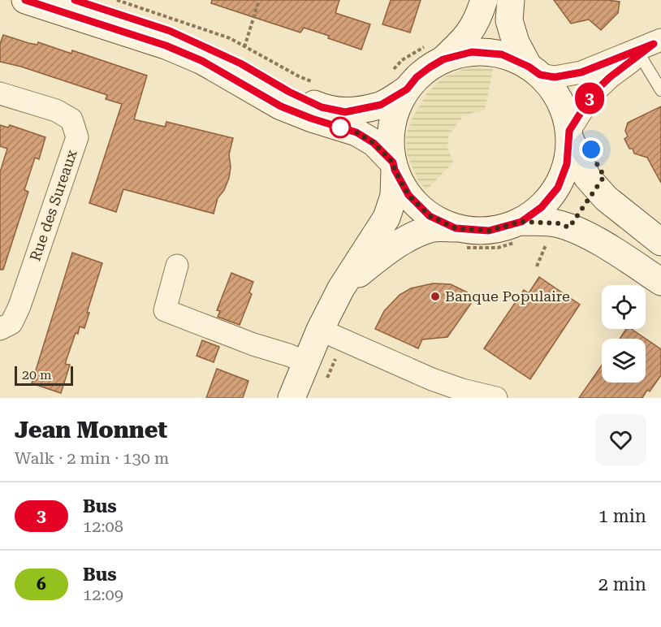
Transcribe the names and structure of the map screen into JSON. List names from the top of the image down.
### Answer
{
  "streets": {
    "street": ["Rue des Sureaux"]
  },
  "places": ["Banque Populaire"],
  "lines": ["bus line 3"],
  "scale_bar": "20 m",
  "page": {
    "on_map": "3",
    "scale": "20 m",
    "heading": ["Jean Monnet", "Walk · 2 min · 130 m"],
    "list": [
      {
        "mark": "3",
        "name": "Bus",
        "note": "12:08",
        "value": "1 min"
      },
      {
        "mark": "6",
        "name": "Bus",
        "note": "12:09",
        "value": "2 min"
      }
    ]
  }
}
